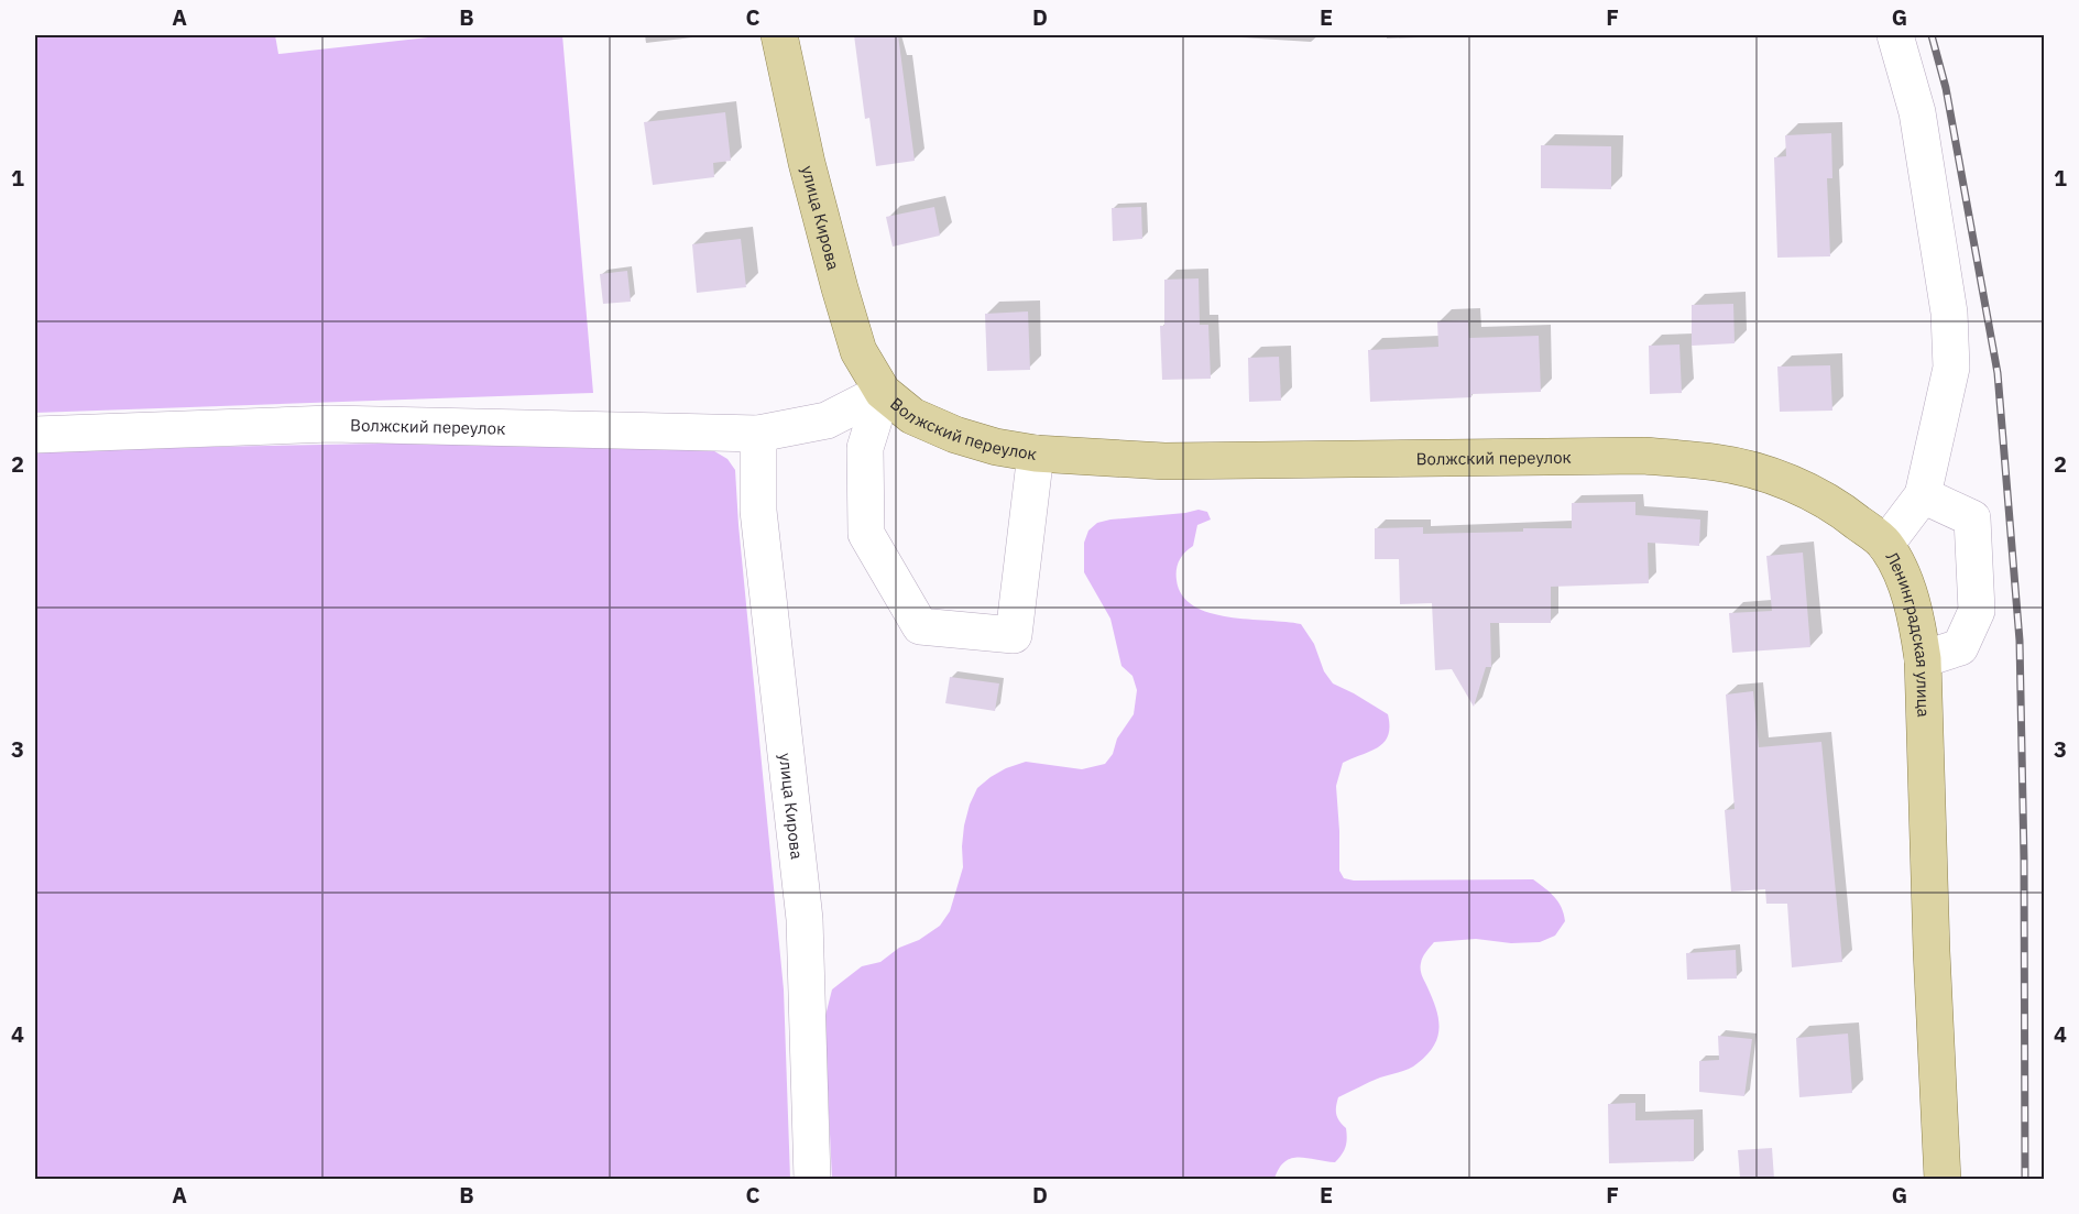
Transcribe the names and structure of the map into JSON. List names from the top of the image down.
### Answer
{
  "streets": {
    "main road": ["улица Кирова", "Волжский переулок", "Ленинградская улица"]
  },
  "crossings": [
    ["улица Кирова", "Волжский переулок"],
    ["Волжский переулок", "Ленинградская улица"]
  ],
  "grid": {
    "columns": [
      "A",
      "B",
      "C",
      "D",
      "E",
      "F",
      "G"
    ],
    "rows": [
      "1",
      "2",
      "3",
      "4"
    ]
  }
}
